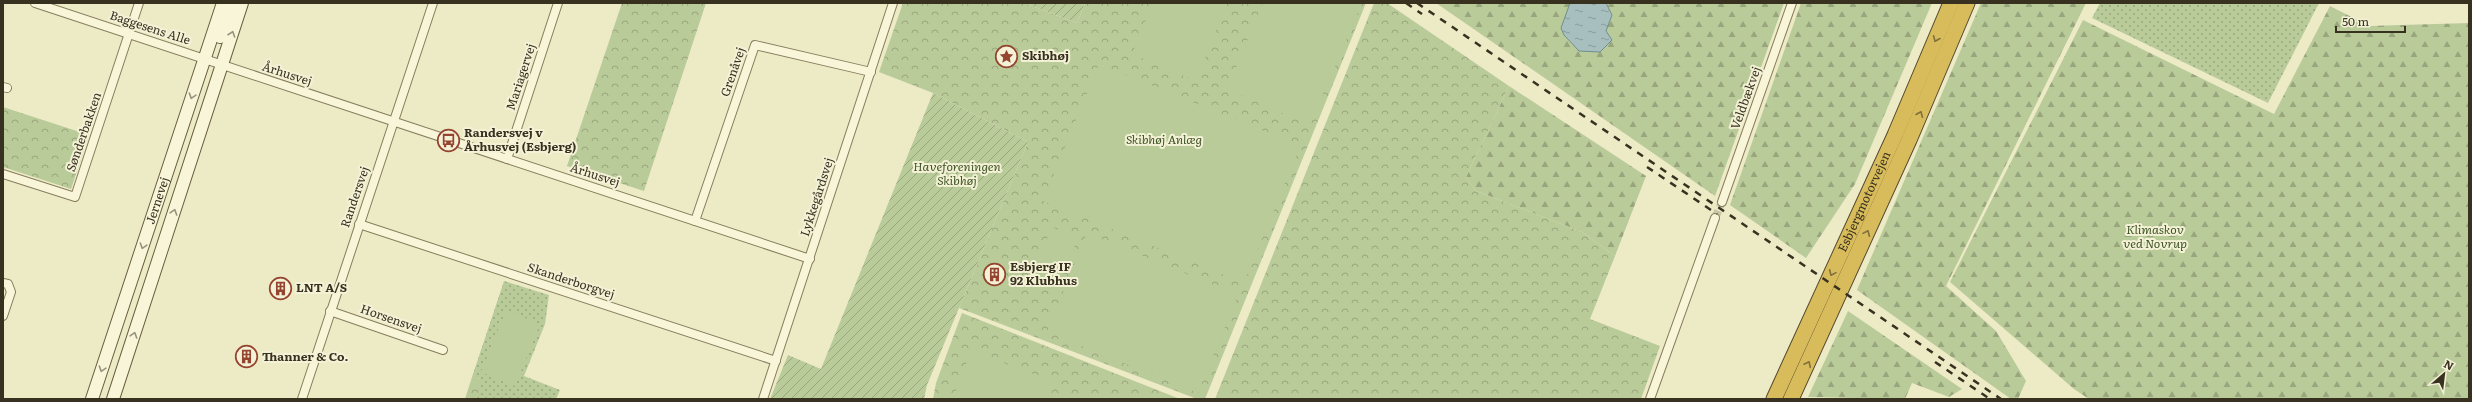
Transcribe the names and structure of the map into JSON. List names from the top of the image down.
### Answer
{
  "streets": {
    "highway": ["Esbjergmotorvejen"],
    "main road": ["Jernevej"],
    "street": [
      "Baggesens Alle",
      "Grenåvej",
      "Århusvej",
      "Mariagervej",
      "Veldbækvej",
      "Sønderbakken",
      "Randersvej",
      "Lykkegårdsvej",
      "Skanderborgvej",
      "Horsensvej"
    ]
  },
  "crossings": [
    ["Baggesens Alle", "Århusvej"],
    ["Baggesens Alle", "Sønderbakken"],
    ["Baggesens Alle", "Jernevej"],
    ["Grenåvej", "Århusvej"],
    ["Grenåvej", "Lykkegårdsvej"],
    ["Århusvej", "Mariagervej"],
    ["Århusvej", "Randersvej"],
    ["Århusvej", "Lykkegårdsvej"],
    ["Århusvej", "Jernevej"],
    ["Randersvej", "Skanderborgvej"],
    ["Randersvej", "Horsensvej"],
    ["Lykkegårdsvej", "Skanderborgvej"]
  ],
  "parks": ["Skibhøj Anlæg", "Haveforeningen Skibhøj", "Klimaskov ved Novrup"],
  "places": {
    "place": ["Skibhøj"],
    "bus stop": ["Randersvej v Århusvej (Esbjerg)"],
    "building": ["Esbjerg IF 92 Klubhus", "LNT A/S", "Thanner & Co."]
  },
  "scale_bar": "50 m",
  "north": "top right"
}
